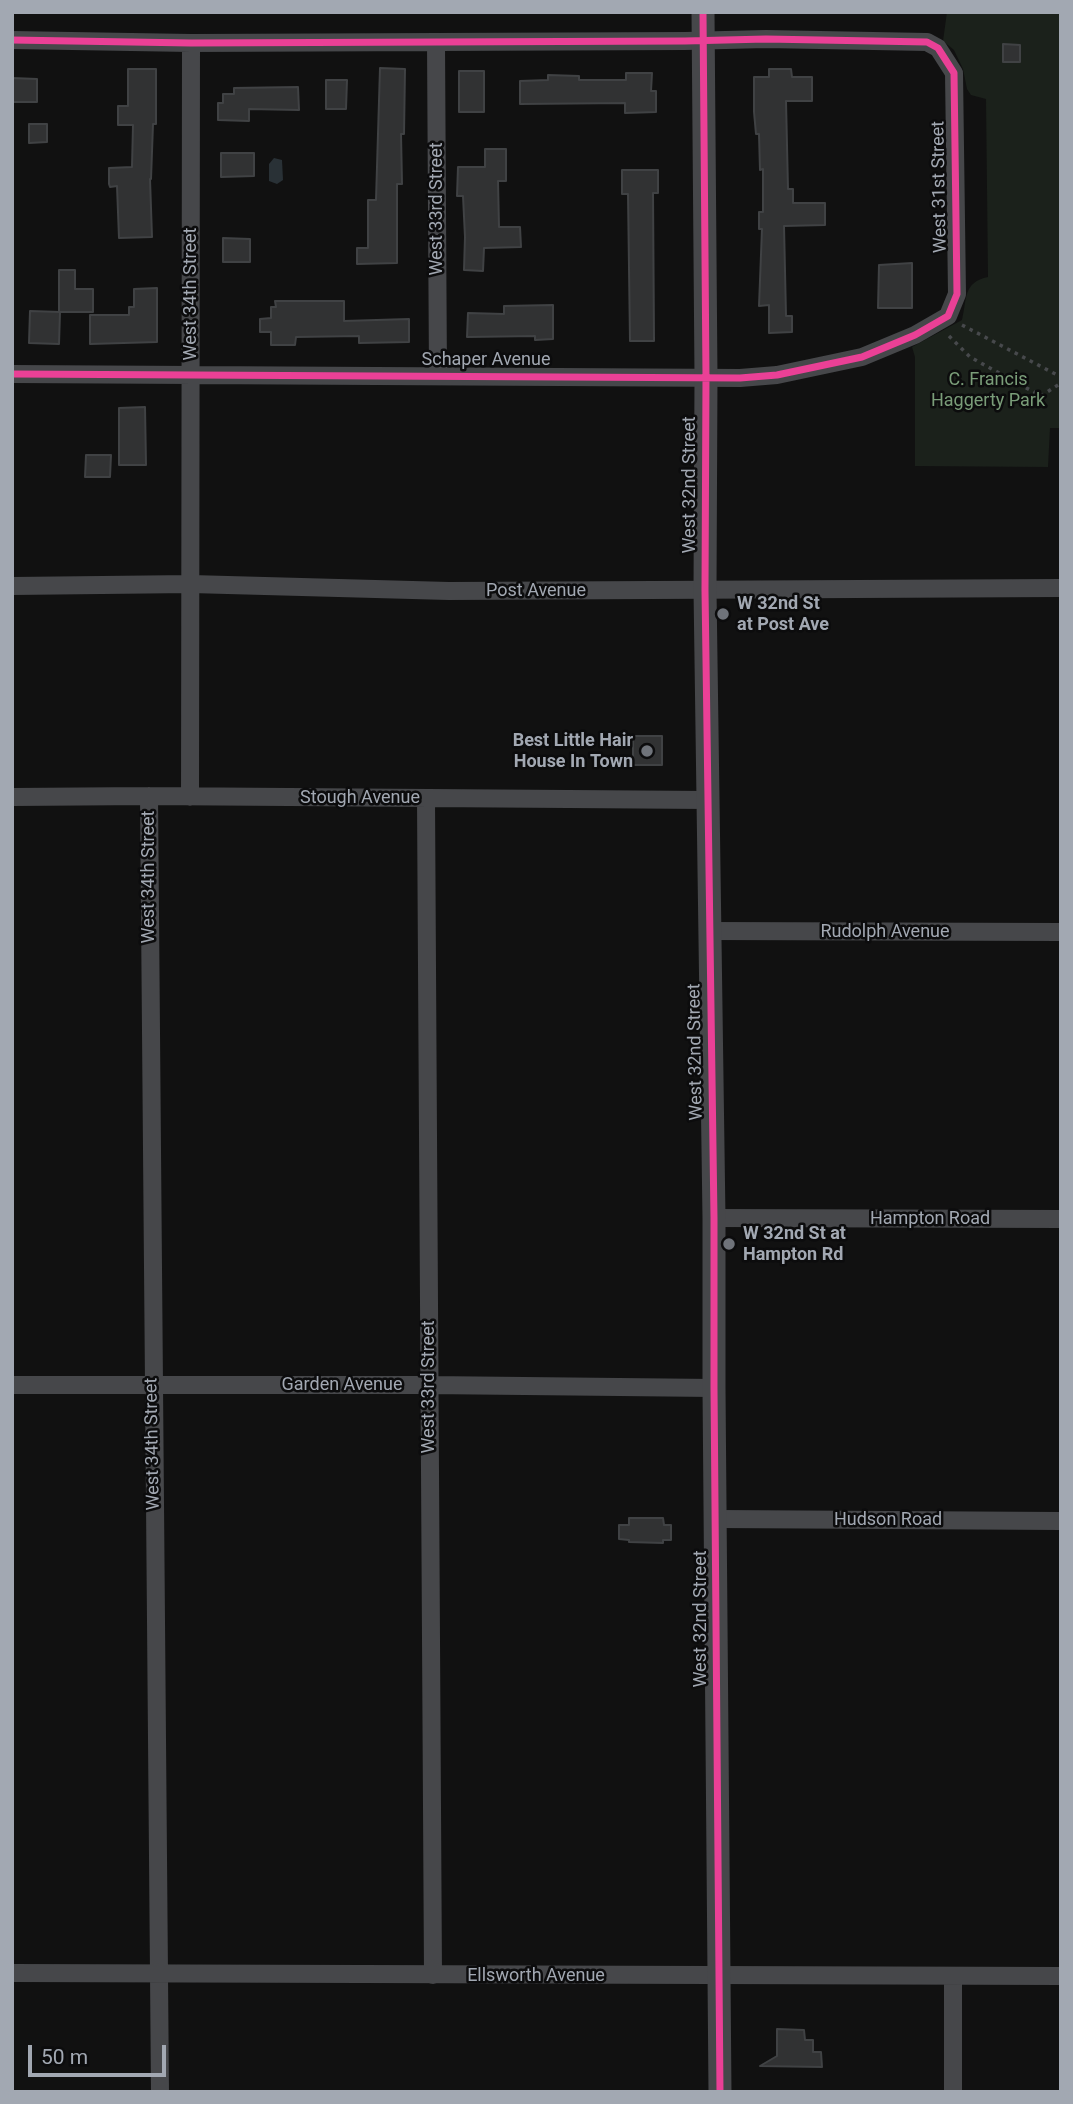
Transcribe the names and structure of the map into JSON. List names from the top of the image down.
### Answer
{
  "streets": {
    "street": [
      "West 31st Street",
      "West 33rd Street",
      "West 34th Street",
      "Schaper Avenue",
      "West 32nd Street",
      "Post Avenue",
      "Stough Avenue",
      "Rudolph Avenue",
      "Hampton Road",
      "Garden Avenue",
      "Hudson Road",
      "Ellsworth Avenue"
    ]
  },
  "crossings": [
    ["West 31st Street", "Schaper Avenue"],
    ["West 31st Street", "West 32nd Street"],
    ["West 33rd Street", "Schaper Avenue"],
    ["West 33rd Street", "Stough Avenue"],
    ["West 33rd Street", "Garden Avenue"],
    ["West 33rd Street", "Ellsworth Avenue"],
    ["West 34th Street", "Schaper Avenue"],
    ["West 34th Street", "Post Avenue"],
    ["West 34th Street", "Stough Avenue"],
    ["West 34th Street", "Garden Avenue"],
    ["West 34th Street", "Ellsworth Avenue"],
    ["Schaper Avenue", "West 32nd Street"],
    ["West 32nd Street", "Post Avenue"],
    ["West 32nd Street", "Stough Avenue"],
    ["West 32nd Street", "Rudolph Avenue"],
    ["West 32nd Street", "Hampton Road"],
    ["West 32nd Street", "Garden Avenue"],
    ["West 32nd Street", "Hudson Road"],
    ["West 32nd Street", "Ellsworth Avenue"]
  ],
  "parks": ["C. Francis Haggerty Park"],
  "places": ["W 32nd St at Post Ave", "Best Little Hair House In Town", "W 32nd St at Hampton Rd"],
  "scale_bar": "50 m"
}
